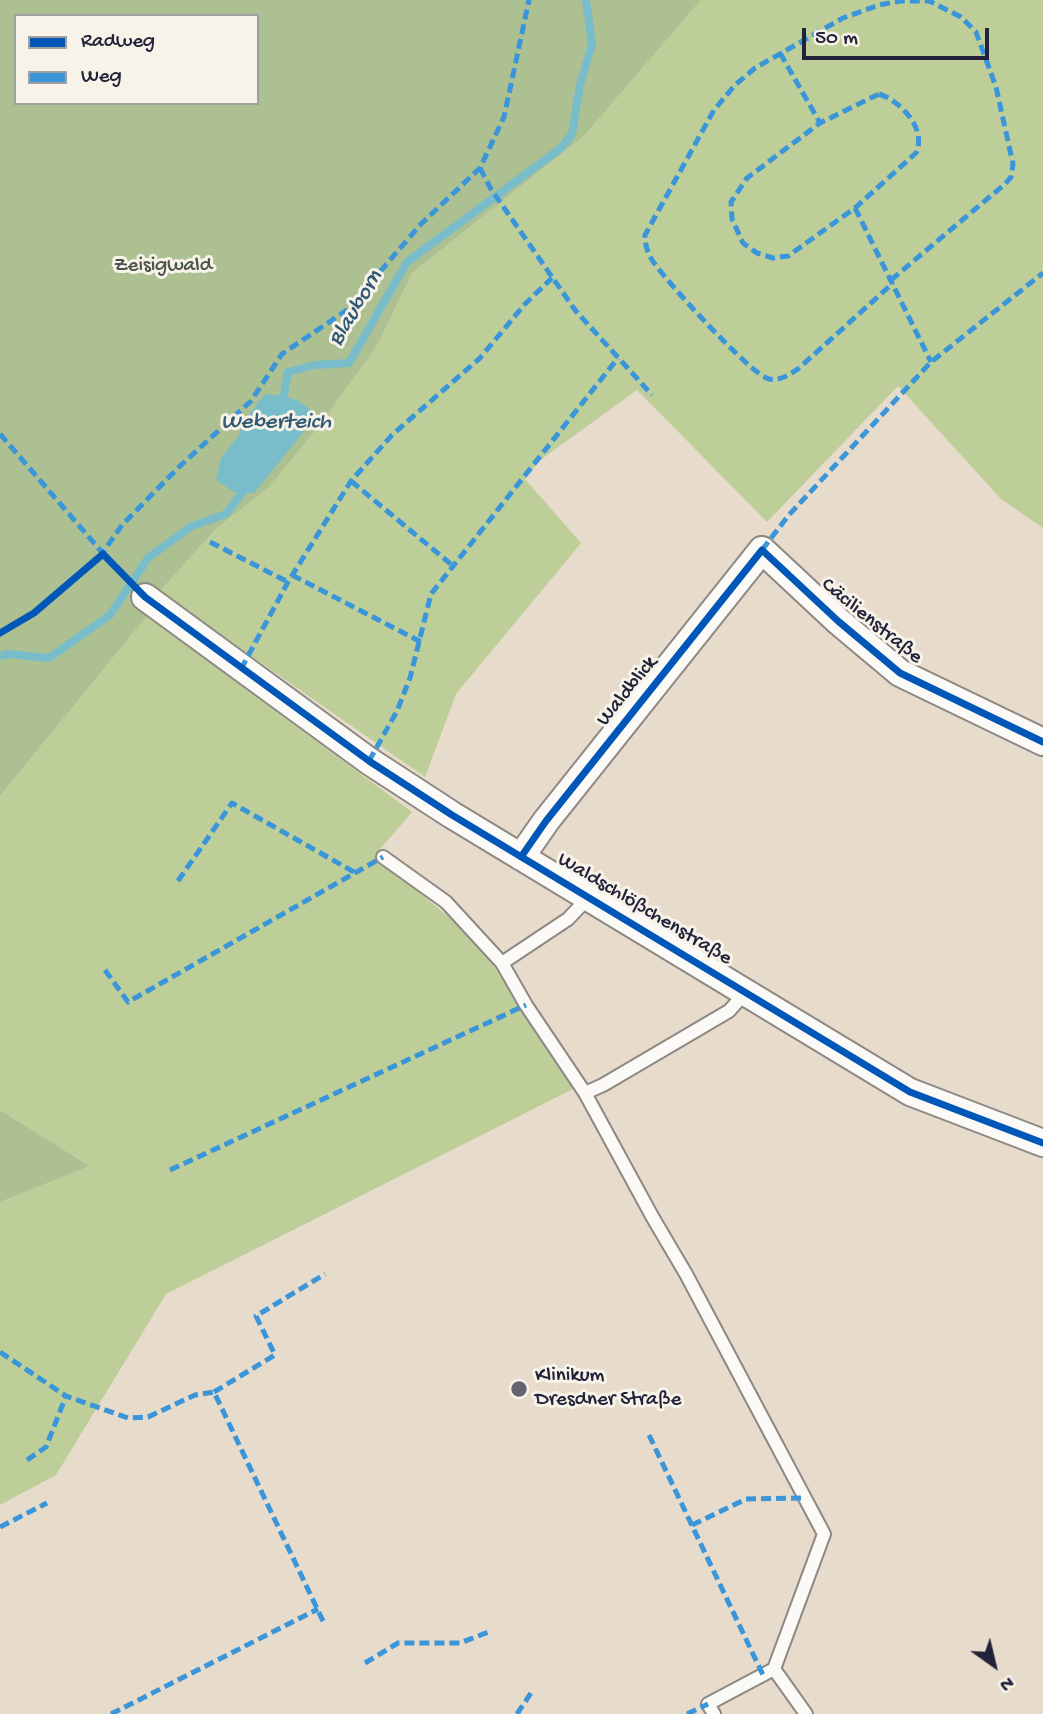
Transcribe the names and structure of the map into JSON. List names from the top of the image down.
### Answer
{
  "streets": {
    "street": ["Cäcilienstraße", "Waldblick", "Waldschlößchenstraße"]
  },
  "crossings": [
    ["Cäcilienstraße", "Waldblick"],
    ["Waldblick", "Waldschlößchenstraße"]
  ],
  "water": ["Blauborn", "Weberteich"],
  "parks": ["Zeisigwald"],
  "places": ["Klinikum Dresdner Straße"],
  "legend": ["Radweg", "Weg"],
  "scale_bar": "50 m",
  "north": "bottom right"
}
